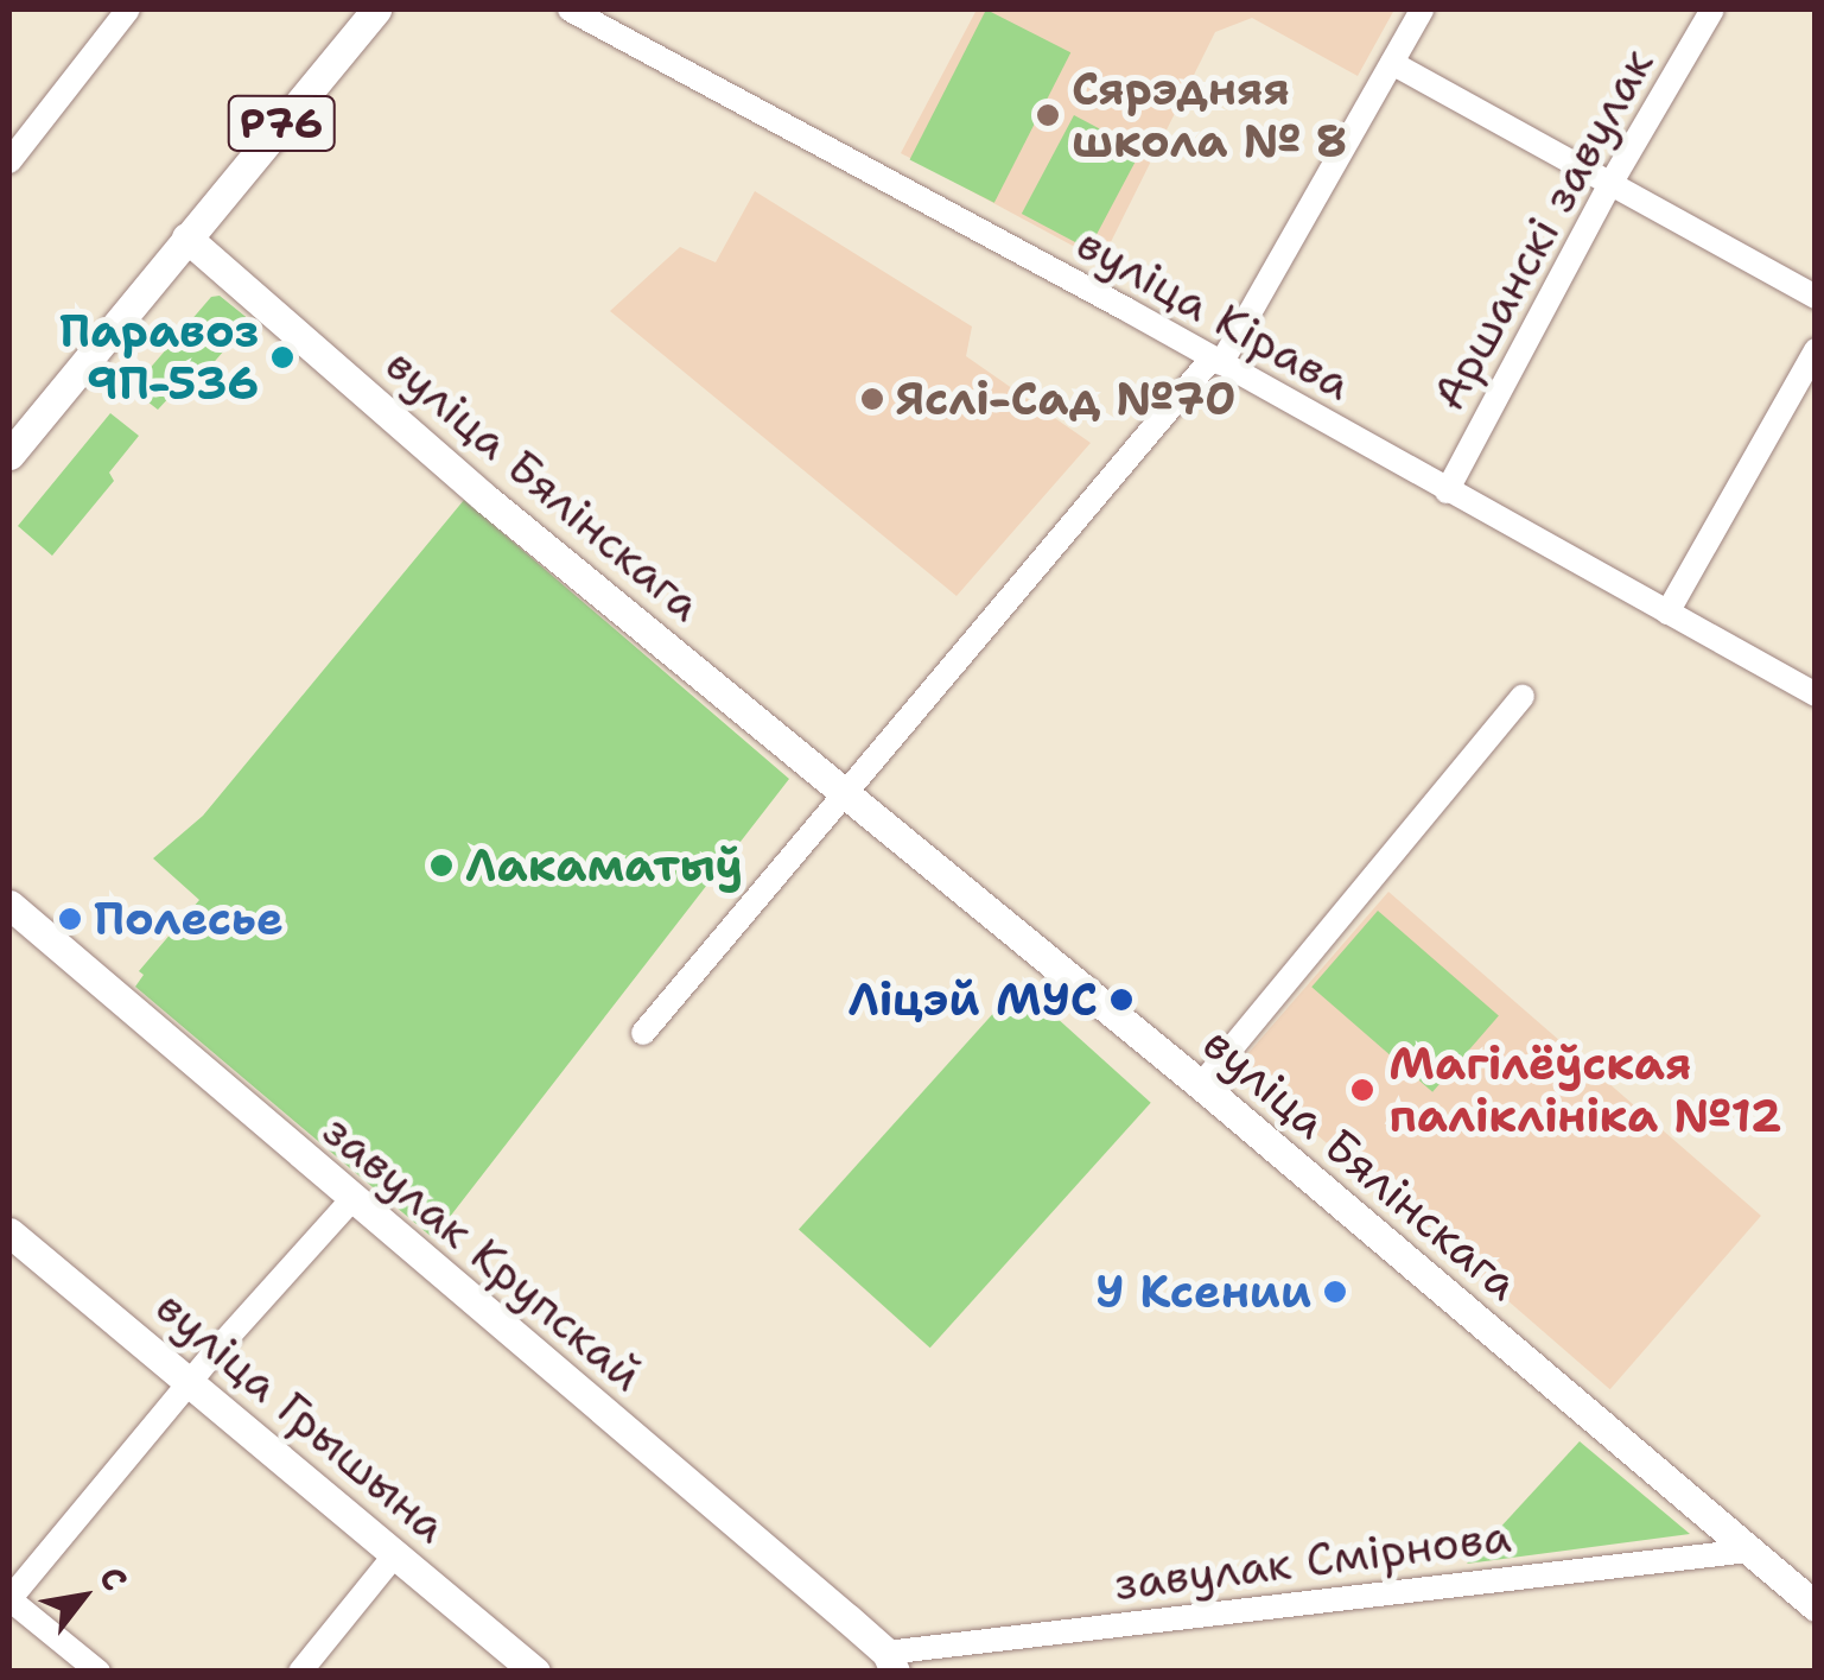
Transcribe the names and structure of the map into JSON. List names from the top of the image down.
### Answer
{
  "streets": {
    "main road": [
      "Р76",
      "вуліца Бялінскага",
      "завулак Крупскай",
      "вуліца Грышына"
    ],
    "street": ["Аршанскі завулак", "вуліца Кірава", "завулак Смірнова"]
  },
  "crossings": [
    ["Р76", "вуліца Бялінскага"],
    ["Аршанскі завулак", "вуліца Кірава"],
    ["вуліца Бялінскага", "завулак Смірнова"],
    ["завулак Крупскай", "завулак Смірнова"]
  ],
  "places": [
    "Сярэдняя школа № 8",
    "Паравоз 9П-536",
    "Яслі-Сад №70",
    "Лакаматыў",
    "Полесье",
    "Ліцэй МУС",
    "Магілёўская паліклініка №12",
    "У Ксении"
  ],
  "north": "top right"
}
